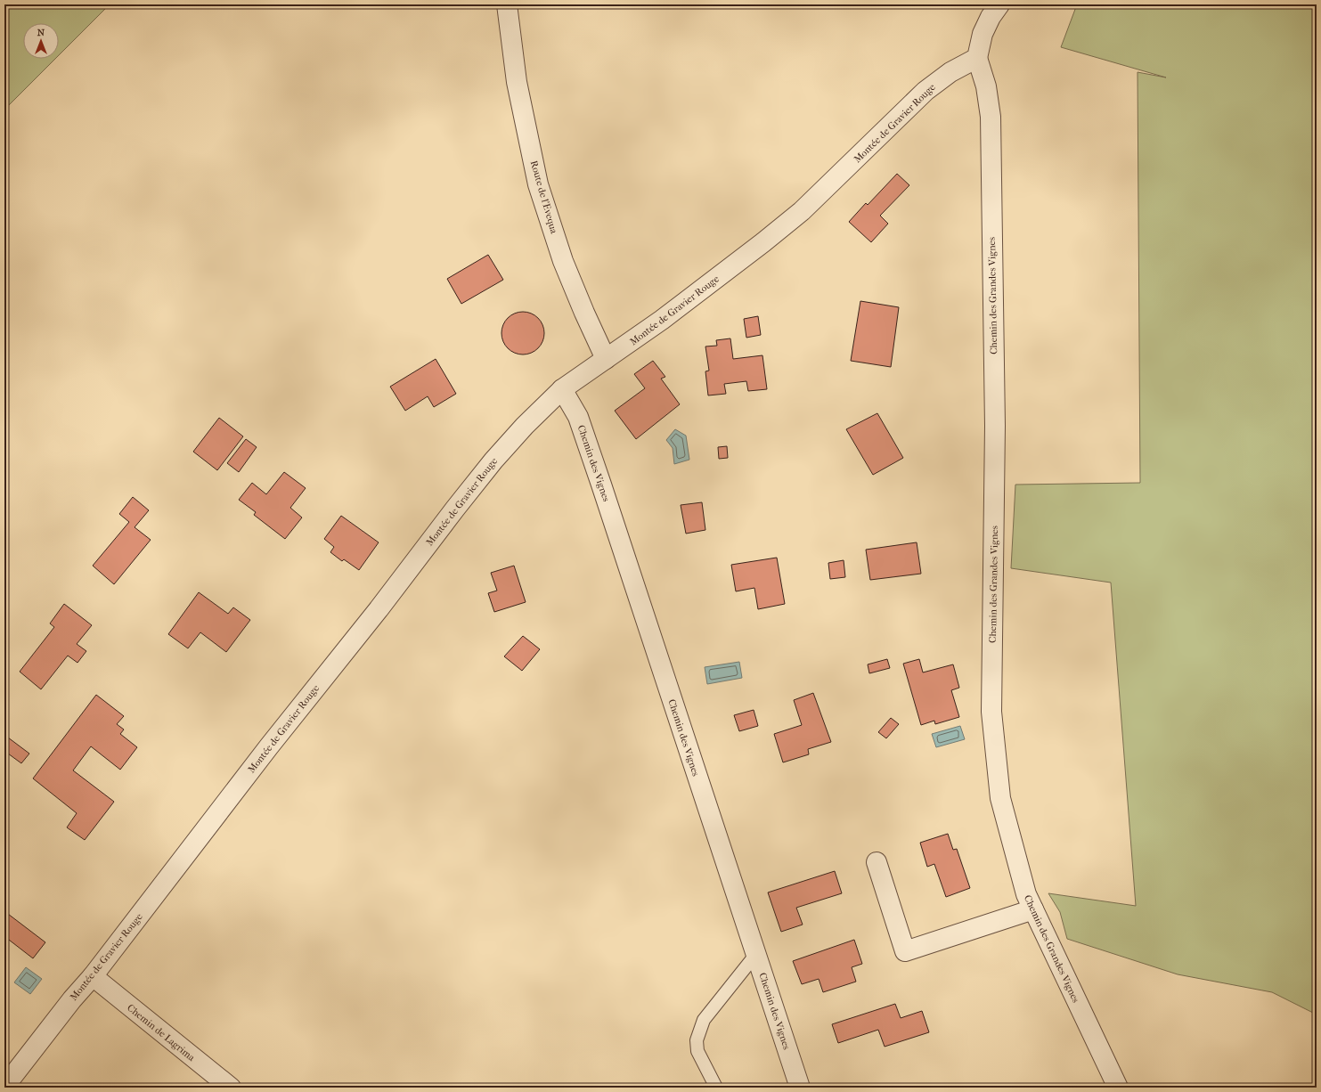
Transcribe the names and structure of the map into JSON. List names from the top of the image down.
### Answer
{
  "streets": {
    "street": [
      "Montée de Gravier Rouge",
      "Route de l'Evequa",
      "Chemin des Grandes Vignes",
      "Chemin des Vignes",
      "Chemin de Lagrima"
    ]
  },
  "crossings": [
    ["Montée de Gravier Rouge", "Route de l'Evequa"],
    ["Montée de Gravier Rouge", "Chemin des Grandes Vignes"],
    ["Montée de Gravier Rouge", "Chemin des Vignes"],
    ["Montée de Gravier Rouge", "Chemin de Lagrima"]
  ],
  "north": "top"
}
